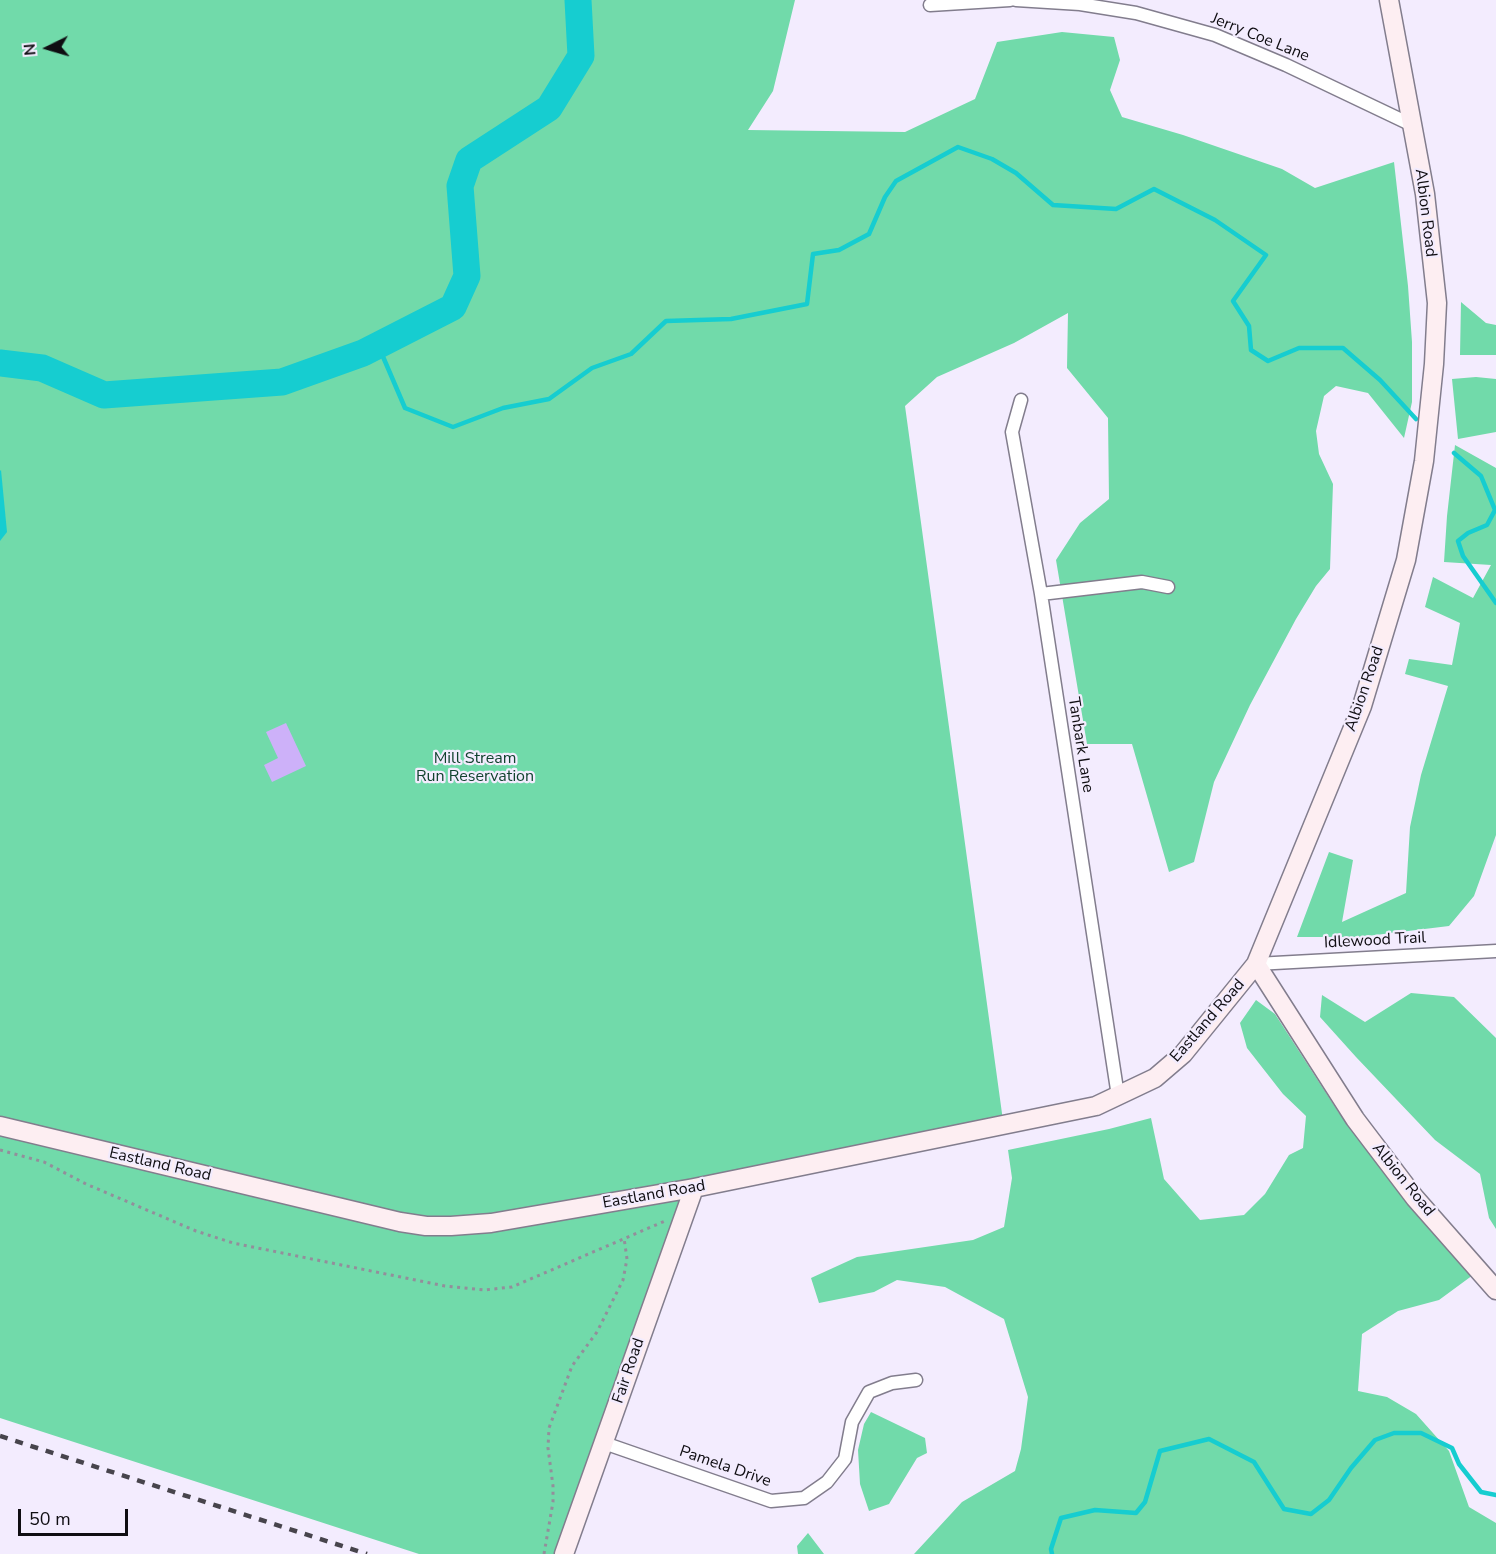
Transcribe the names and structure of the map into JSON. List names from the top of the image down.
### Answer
{
  "streets": {
    "street": [
      "Jerry Coe Lane",
      "Albion Road",
      "Tanbark Lane",
      "Idlewood Trail",
      "Eastland Road",
      "Fair Road",
      "Pamela Drive"
    ]
  },
  "crossings": [
    ["Jerry Coe Lane", "Albion Road"],
    ["Albion Road", "Idlewood Trail"],
    ["Albion Road", "Eastland Road"],
    ["Tanbark Lane", "Eastland Road"],
    ["Idlewood Trail", "Eastland Road"],
    ["Eastland Road", "Fair Road"],
    ["Fair Road", "Pamela Drive"]
  ],
  "parks": ["Mill Stream Run Reservation"],
  "scale_bar": "50 m",
  "north": "left"
}
